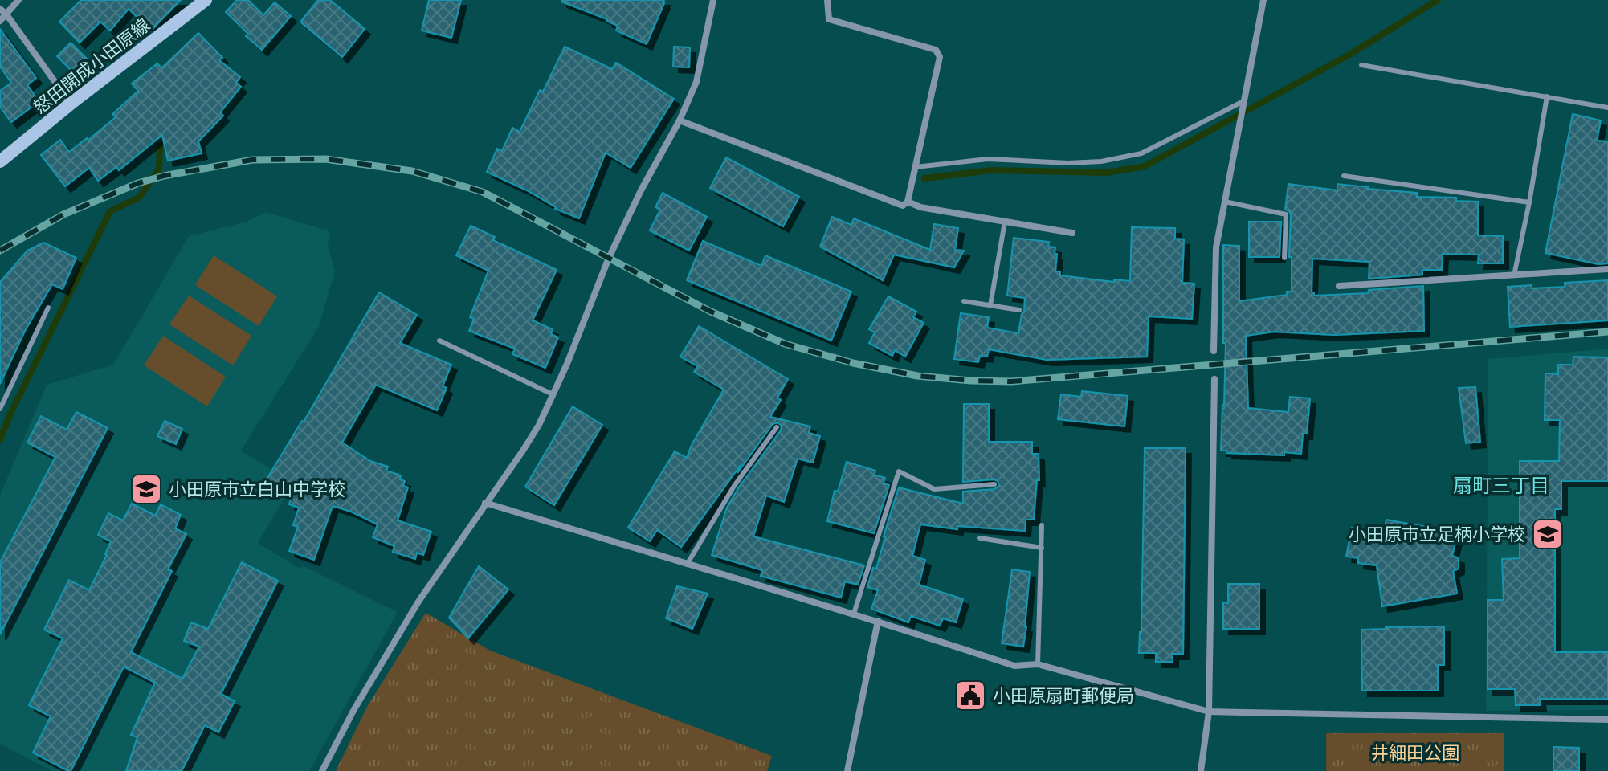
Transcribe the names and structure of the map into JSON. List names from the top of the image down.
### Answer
{
  "streets": {
    "main road": ["怒田開成小田原線"]
  },
  "districts": ["扇町三丁目"],
  "parks": ["井細田公園"],
  "places": {
    "school or university": ["小田原市立白山中学校", "小田原市立足柄小学校"],
    "public building": ["小田原扇町郵便局"]
  }
}
